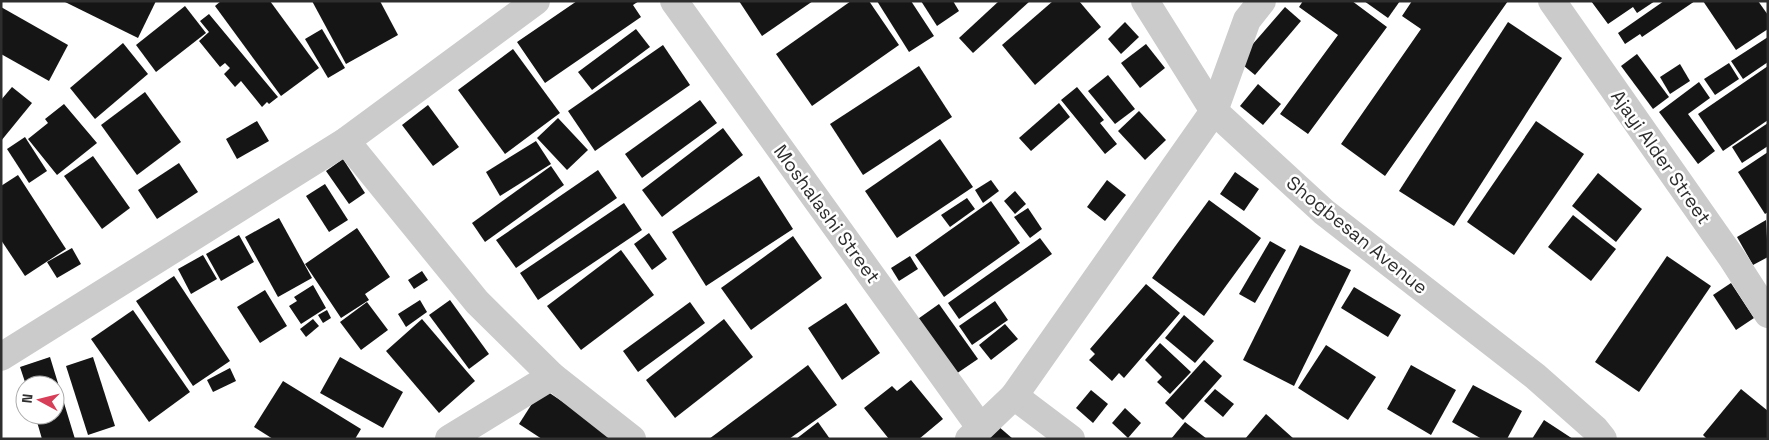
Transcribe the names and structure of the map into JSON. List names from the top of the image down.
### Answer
{
  "streets": {
    "street": ["Ajayi Alder Street", "Moshalashi Street", "Shogbesan Avenue"]
  },
  "north": "left"
}
